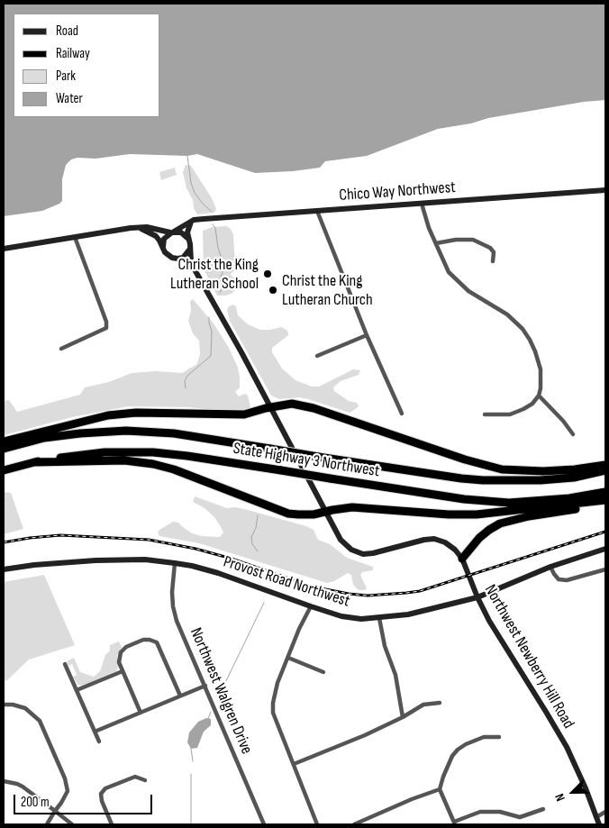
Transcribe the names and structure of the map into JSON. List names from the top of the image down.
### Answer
{
  "streets": {
    "highway": ["State Highway 3 Northwest"],
    "main road": ["Chico Way Northwest", "Provost Road Northwest", "Northwest Newberry Hill Road"],
    "street": ["Northwest Walgren Drive"]
  },
  "crossings": [
    ["Chico Way Northwest", "Northwest Newberry Hill Road"],
    ["Provost Road Northwest", "Northwest Newberry Hill Road"],
    ["Provost Road Northwest", "Northwest Walgren Drive"]
  ],
  "places": ["Christ the King Lutheran School", "Christ the King Lutheran Church"],
  "legend": [
    "Road",
    "Railway",
    "Park",
    "Water"
  ],
  "scale_bar": "200 m",
  "north": "bottom left"
}
